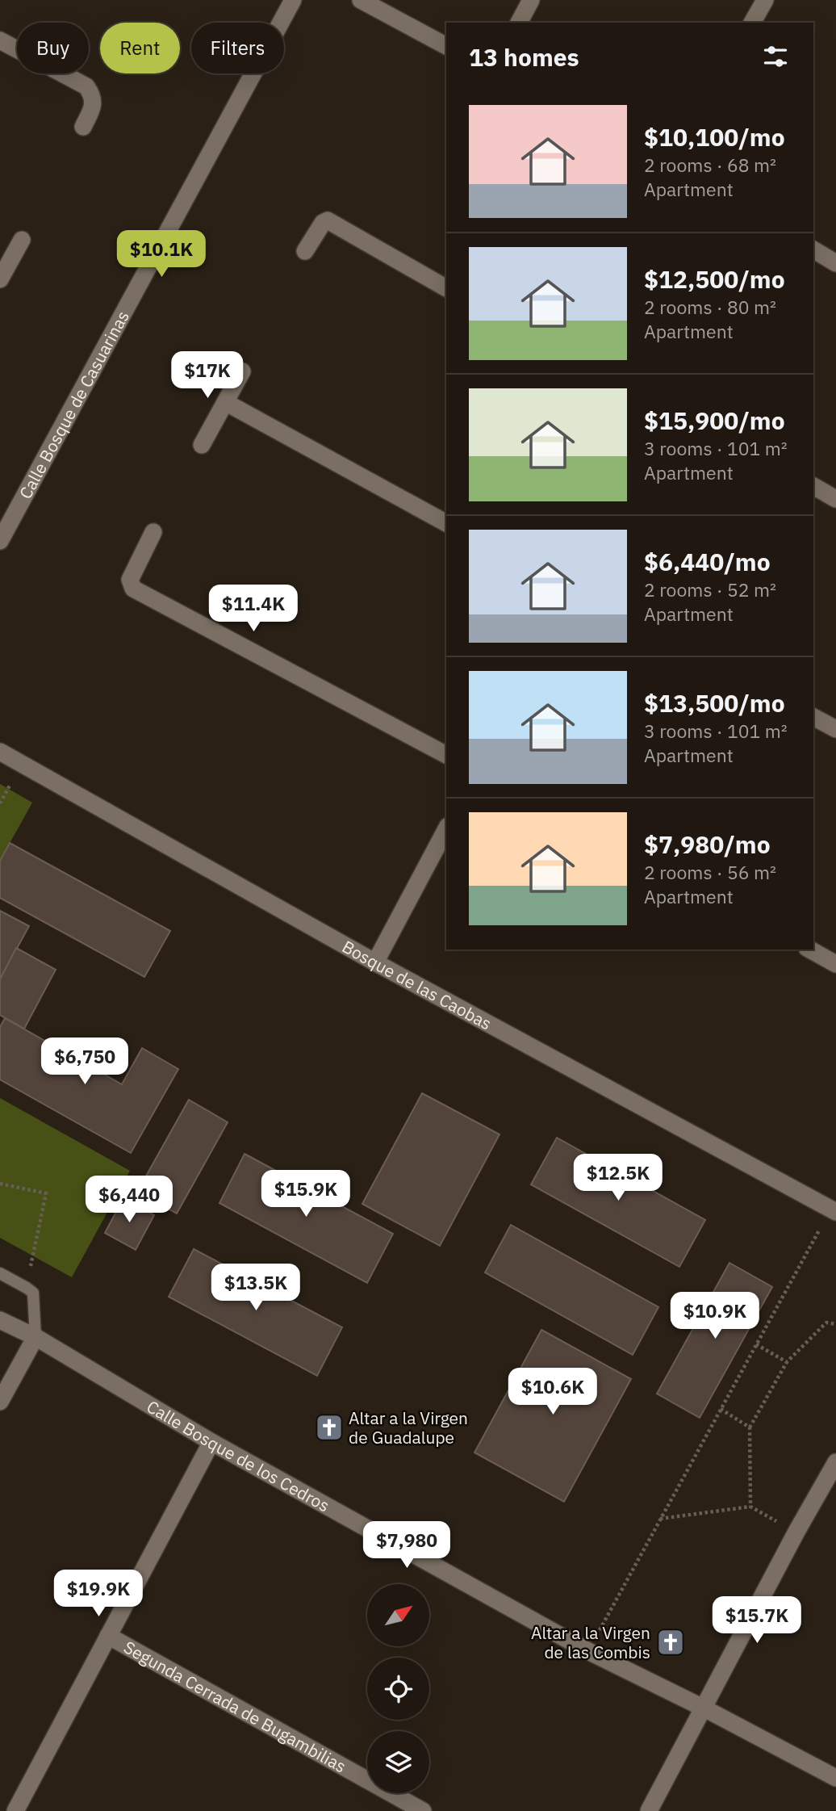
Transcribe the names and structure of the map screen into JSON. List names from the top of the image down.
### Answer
{
  "streets": {
    "street": [
      "Calle Bosque de Casuarinas",
      "Bosque de las Caobas",
      "Calle Bosque de los Cedros",
      "Segunda Cerrada de Bugambilias"
    ]
  },
  "places": {
    "church": ["Altar a la Virgen de Guadalupe", "Altar a la Virgen de las Combis"]
  },
  "north": "top right",
  "page": {
    "chip": ["Buy", "Rent", "Filters"],
    "heading": "13 homes",
    "list": [
      {
        "name": "$10,100/mo",
        "note": "2 rooms · 68 m² · Apartment"
      },
      {
        "name": "$12,500/mo",
        "note": "2 rooms · 80 m² · Apartment"
      },
      {
        "name": "$15,900/mo",
        "note": "3 rooms · 101 m² · Apartment"
      },
      {
        "name": "$6,440/mo",
        "note": "2 rooms · 52 m² · Apartment"
      },
      {
        "name": "$13,500/mo",
        "note": "3 rooms · 101 m² · Apartment"
      },
      {
        "name": "$7,980/mo",
        "note": "2 rooms · 56 m² · Apartment"
      }
    ],
    "price": [
      "$10.1K",
      "$17K",
      "$11.4K",
      "$6,750",
      "$12.5K",
      "$15.9K",
      "$6,440",
      "$13.5K",
      "$10.9K",
      "$10.6K",
      "$7,980",
      "$19.9K",
      "$15.7K"
    ]
  }
}
